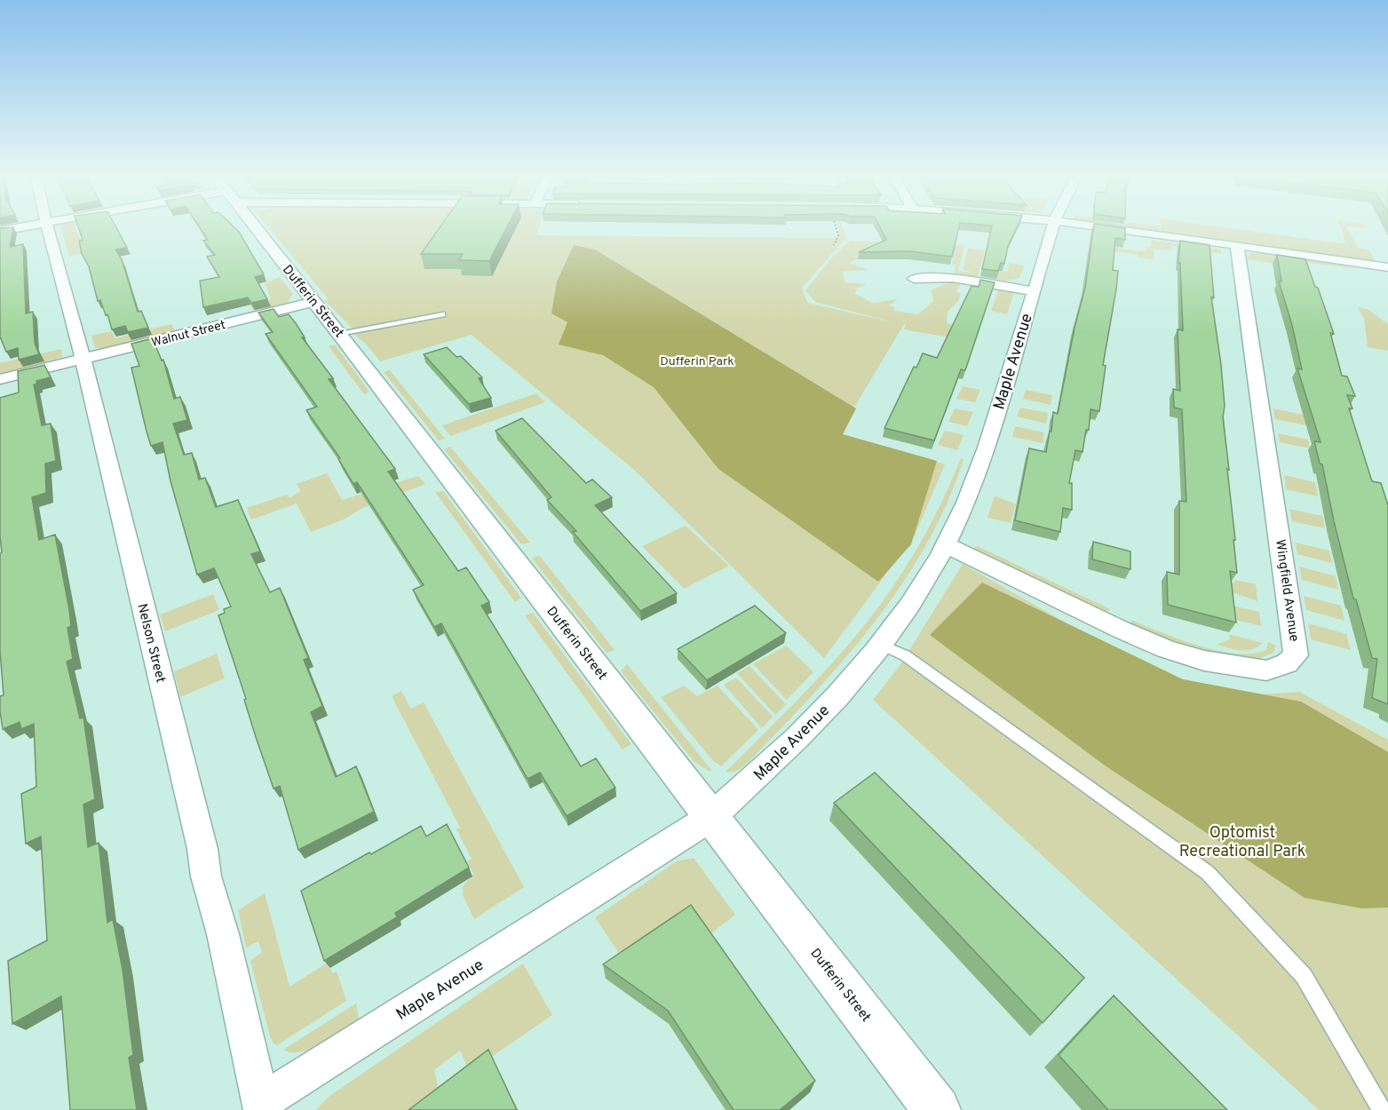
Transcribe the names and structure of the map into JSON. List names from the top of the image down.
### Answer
{
  "streets": {
    "street": [
      "Dufferin Street",
      "Walnut Street",
      "Maple Avenue",
      "Wingfield Avenue",
      "Nelson Street"
    ]
  },
  "crossings": [
    ["Dufferin Street", "Walnut Street"],
    ["Dufferin Street", "Maple Avenue"],
    ["Walnut Street", "Nelson Street"],
    ["Maple Avenue", "Wingfield Avenue"],
    ["Maple Avenue", "Nelson Street"]
  ],
  "parks": ["Dufferin Park", "Optomist Recreational Park"]
}
